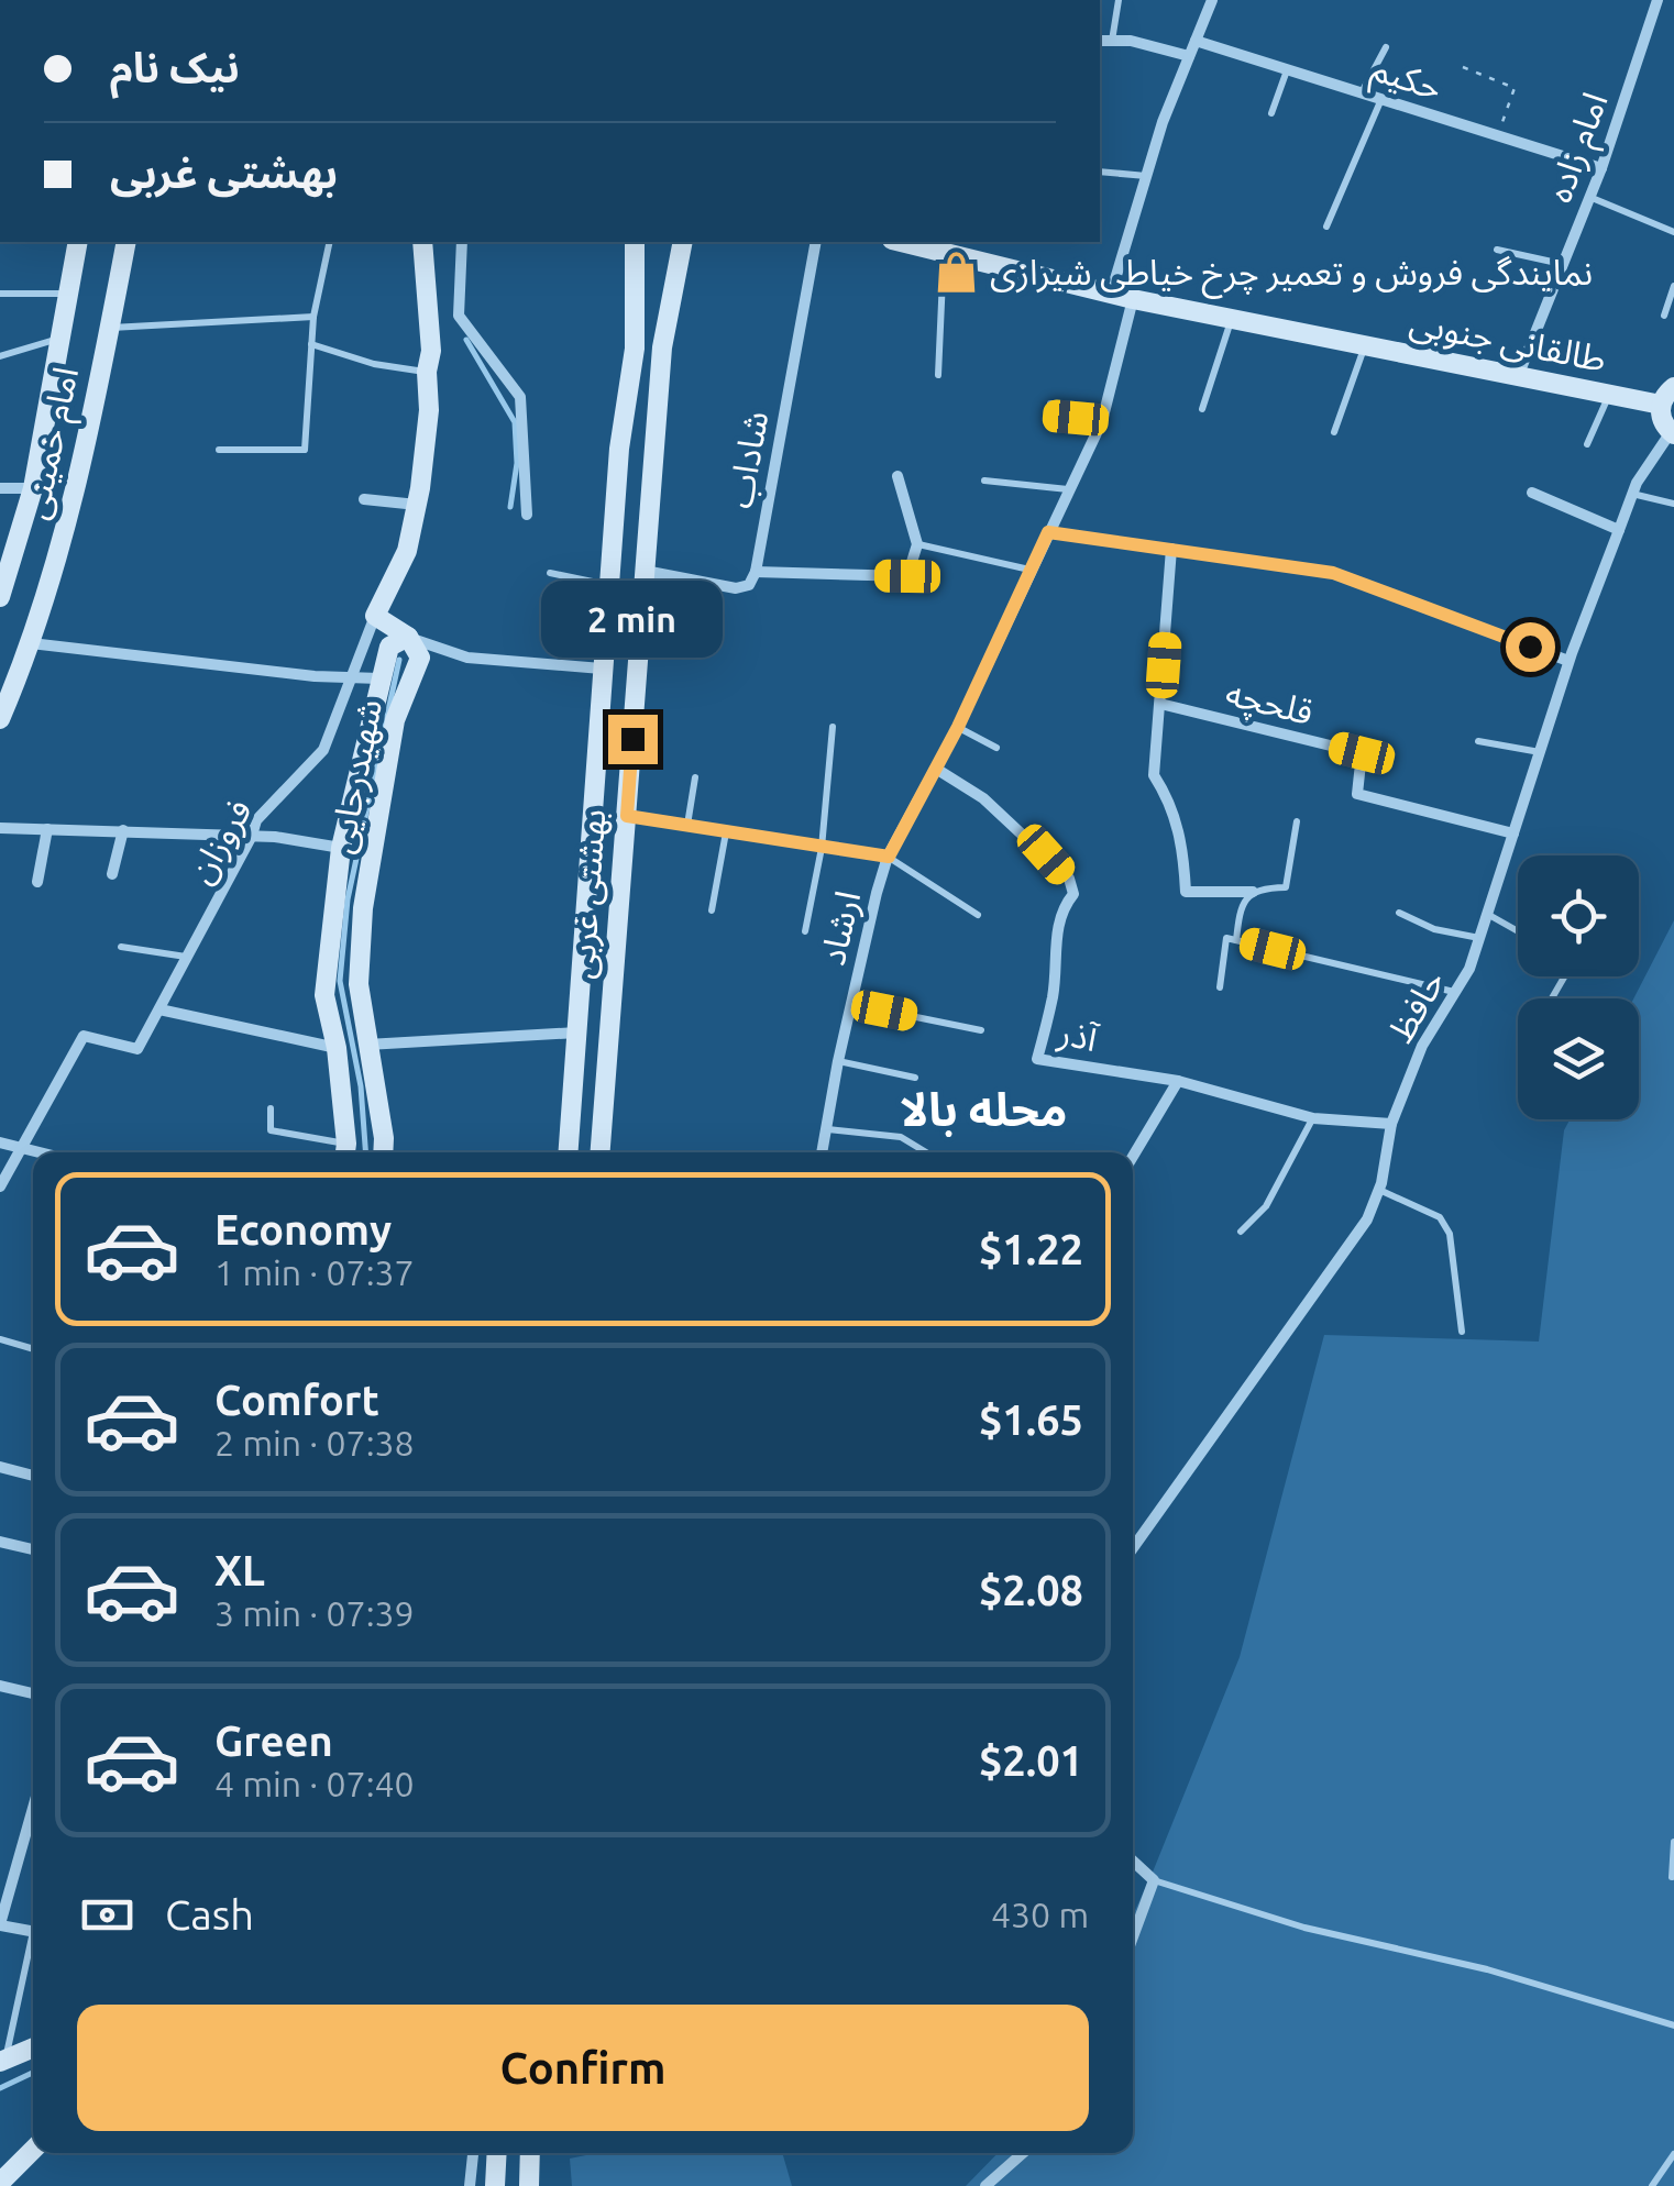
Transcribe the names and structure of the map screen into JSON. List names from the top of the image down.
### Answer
{
  "streets": {
    "street": [
      "حکیم",
      "امام زاده",
      "طالقانی جنوبی",
      "امام خمینی",
      "شاداب",
      "قلحچه",
      "شهیدرجایی",
      "فروزان",
      "بهشتی غربی",
      "ارشاد",
      "حافظ",
      "آذر"
    ]
  },
  "crossings": [
    ["حکیم", "امام زاده"],
    ["امام زاده", "طالقانی جنوبی"],
    ["طالقانی جنوبی", "ارشاد"],
    ["قلحچه", "حافظ"],
    ["ارشاد", "آذر"],
    ["حافظ", "آذر"]
  ],
  "districts": ["محله بالا"],
  "places": {
    "shop": ["نمایندگی فروش و تعمیر چرخ خیاطی شیرازی"]
  },
  "page": {
    "banner": ["نیک نام", "بهشتی غربی"],
    "bubble": "2 min",
    "list": [
      {
        "name": "Economy",
        "note": "1 min · 07:37",
        "value": "$1.22"
      },
      {
        "name": "Comfort",
        "note": "2 min · 07:38",
        "value": "$1.65"
      },
      {
        "name": "XL",
        "note": "3 min · 07:39",
        "value": "$2.08"
      },
      {
        "name": "Green",
        "note": "4 min · 07:40",
        "value": "$2.01"
      }
    ],
    "pay": ["Cash", "430 m"],
    "buttons": "Confirm"
  }
}
